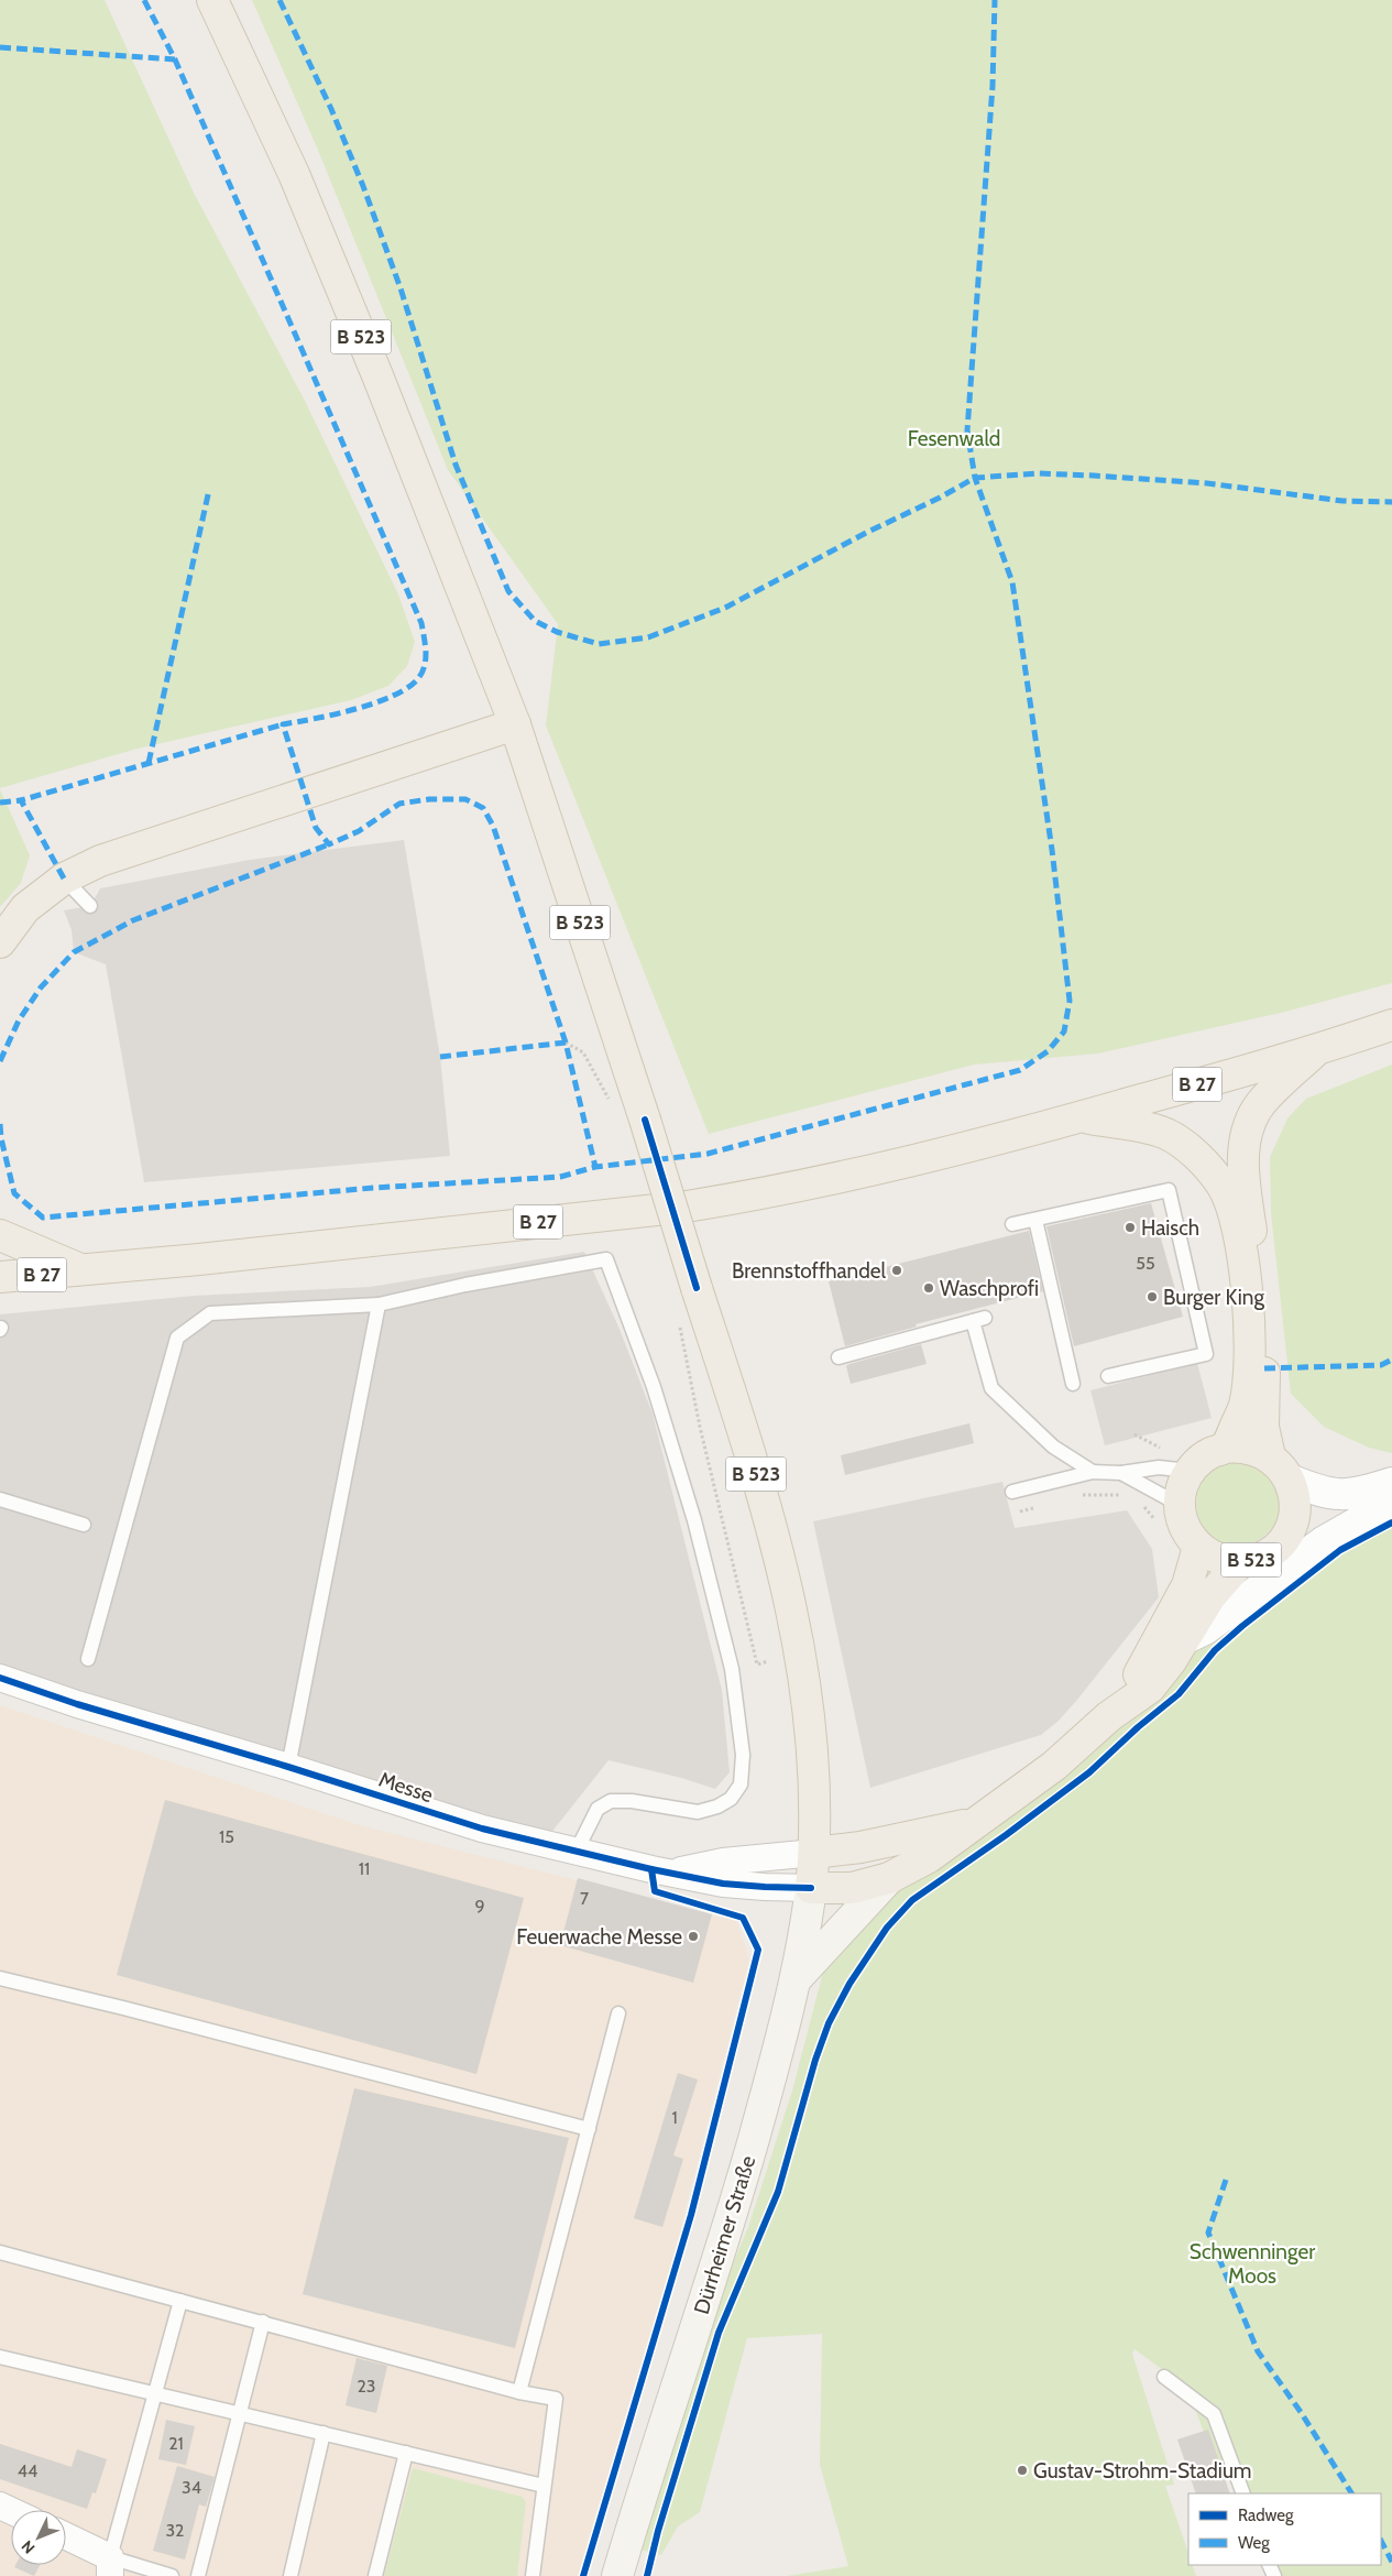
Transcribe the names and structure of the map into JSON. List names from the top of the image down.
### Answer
{
  "streets": {
    "main road": ["B 523", "B 27", "Dürrheimer Straße"],
    "street": ["Messe"]
  },
  "crossings": [
    ["B 523", "Messe"],
    ["B 523", "Dürrheimer Straße"],
    ["Messe", "Dürrheimer Straße"]
  ],
  "parks": ["Fesenwald", "Schwenninger Moos"],
  "places": [
    "Haisch",
    "Brennstoffhandel",
    "Waschprofi",
    "Burger King",
    "Feuerwache Messe",
    "Gustav-Strohm-Stadium"
  ],
  "house_numbers": [
    "55",
    "15",
    "11",
    "7",
    "9",
    "1",
    "23",
    "21",
    "44",
    "34",
    "32"
  ],
  "legend": ["Radweg", "Weg"],
  "north": "bottom left"
}
